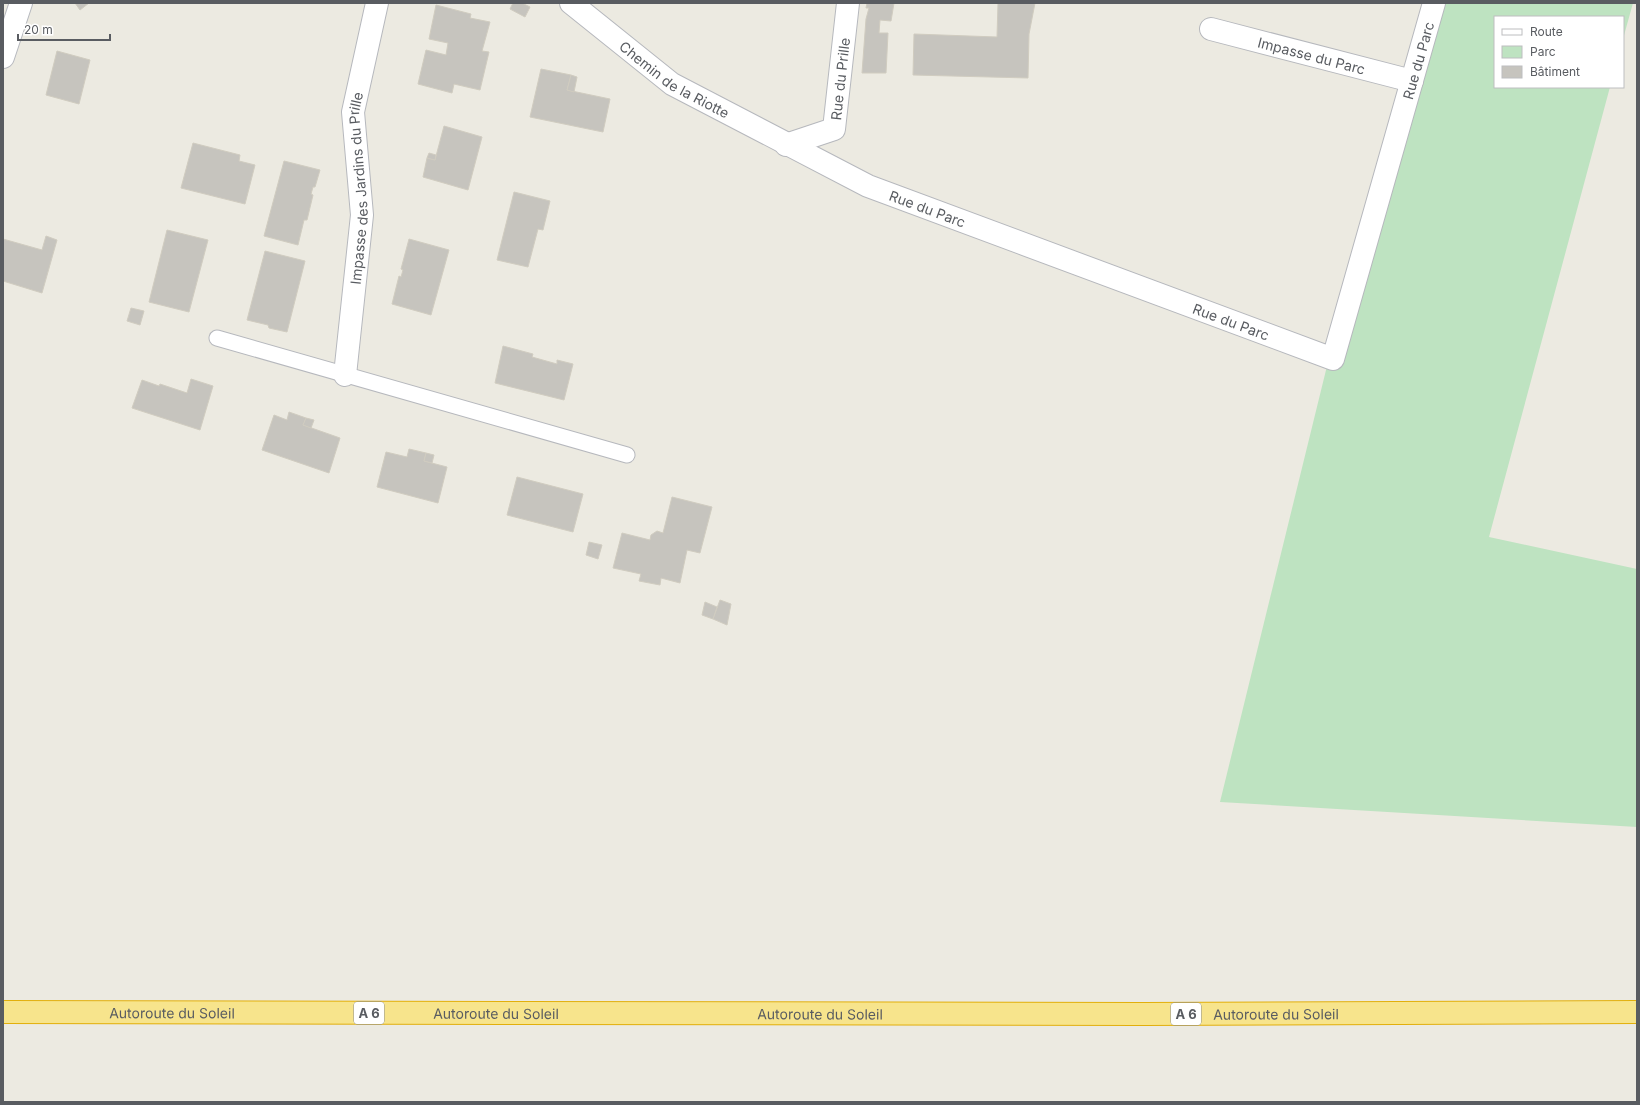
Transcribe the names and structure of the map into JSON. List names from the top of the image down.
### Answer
{
  "streets": {
    "highway": ["Autoroute du Soleil", "A 6"],
    "street": [
      "Impasse du Parc",
      "Rue du Parc",
      "Chemin de la Riotte",
      "Rue du Prille",
      "Impasse des Jardins du Prille"
    ]
  },
  "crossings": [
    ["Impasse du Parc", "Rue du Parc"],
    ["Rue du Parc", "Chemin de la Riotte"],
    ["Rue du Parc", "Rue du Prille"],
    ["Chemin de la Riotte", "Rue du Prille"]
  ],
  "legend": ["Route", "Parc", "Bâtiment"],
  "scale_bar": "20 m"
}
